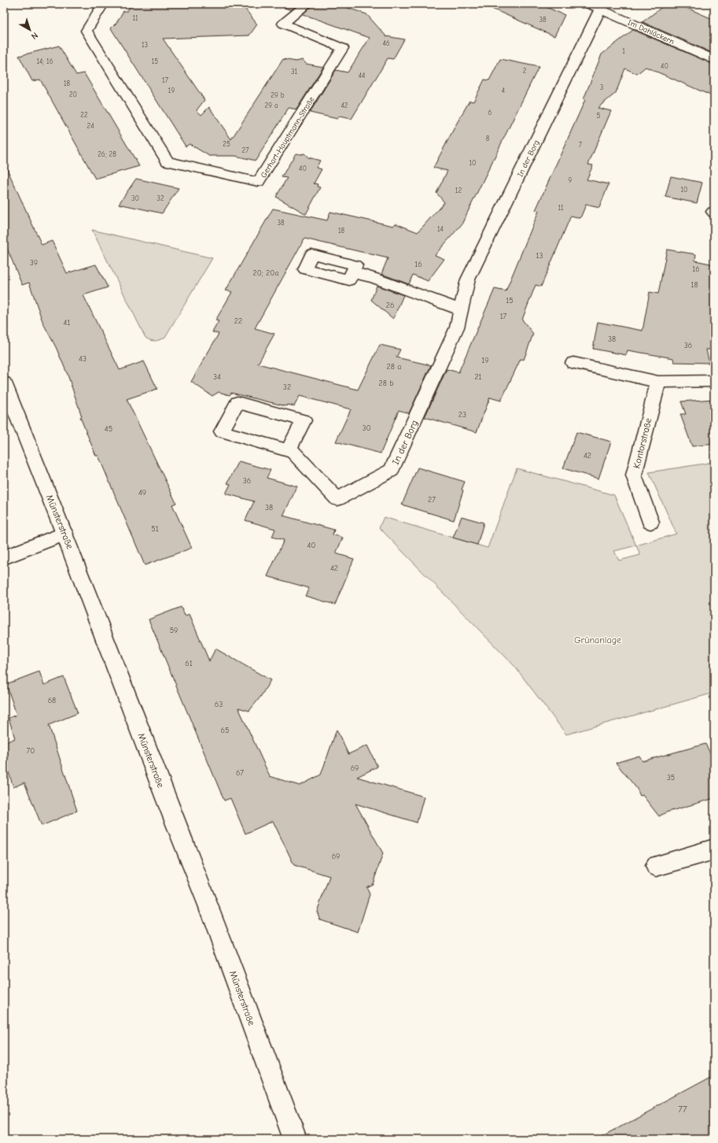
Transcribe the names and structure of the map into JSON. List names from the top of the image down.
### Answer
{
  "streets": {
    "street": [
      "Im Dahläckern",
      "Gerhart-Hauptmann-Straße",
      "In der Borg",
      "Kontorstraße",
      "Münsterstraße"
    ]
  },
  "crossings": [
    ["Im Dahläckern", "In der Borg"]
  ],
  "parks": ["Grünanlage"],
  "house_numbers": [
    "11",
    "38",
    "46",
    "13",
    "1",
    "14; 16",
    "15",
    "40",
    "2",
    "31",
    "44",
    "17",
    "18",
    "3",
    "19",
    "4",
    "20",
    "29 b",
    "29 a",
    "42",
    "6",
    "22",
    "5",
    "24",
    "8",
    "25",
    "7",
    "27",
    "26; 28",
    "10",
    "40",
    "9",
    "10",
    "12",
    "30",
    "32",
    "11",
    "38",
    "14",
    "18",
    "13",
    "39",
    "16",
    "16",
    "20; 20a",
    "18",
    "15",
    "26",
    "17",
    "22",
    "41",
    "38",
    "36",
    "43",
    "19",
    "28 a",
    "34",
    "21",
    "28 b",
    "32",
    "23",
    "30",
    "45",
    "42",
    "36",
    "49",
    "27",
    "38",
    "51",
    "40",
    "42",
    "59",
    "61",
    "68",
    "63",
    "65",
    "70",
    "69",
    "67",
    "35",
    "69",
    "77"
  ],
  "north": "bottom right"
}
